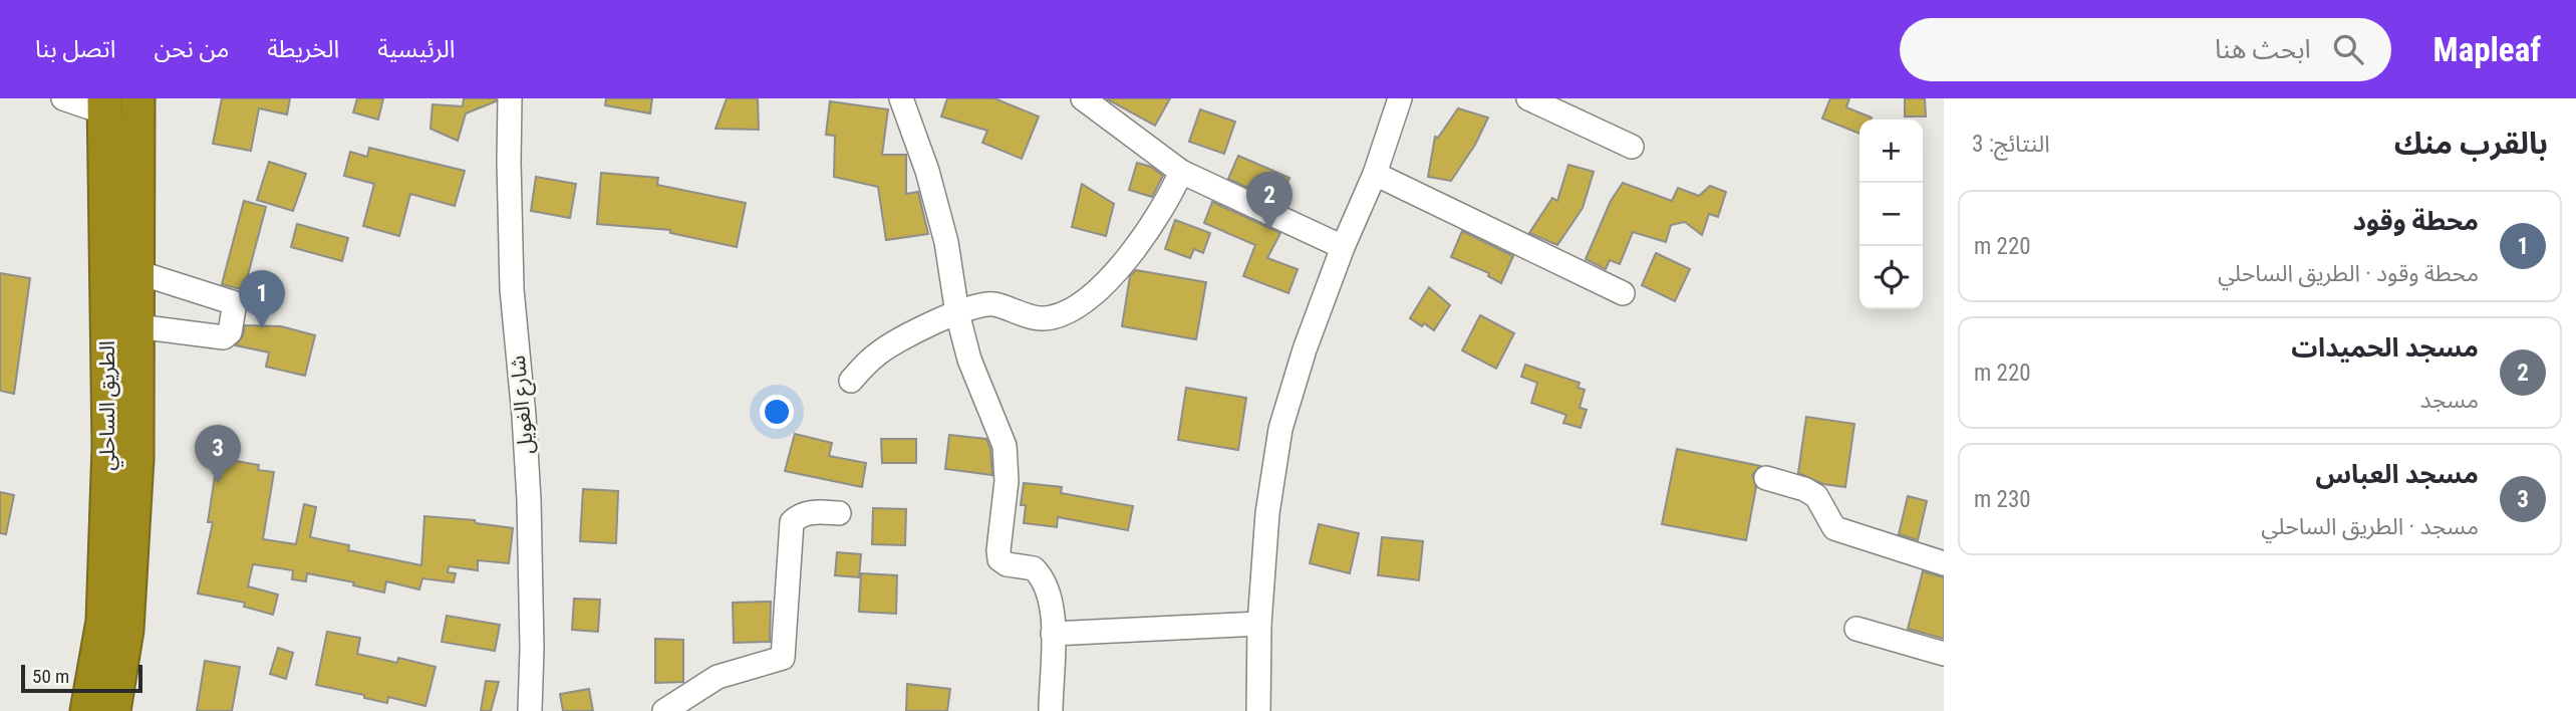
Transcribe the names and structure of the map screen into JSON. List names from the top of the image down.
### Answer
{
  "streets": {
    "highway": ["الطريق الساحلي"],
    "street": ["شارع الغويل"]
  },
  "scale_bar": "50 m",
  "page": {
    "header": "Mapleaf",
    "search": "ابحث هنا",
    "nav": [
      "الرئيسية",
      "الخريطة",
      "من نحن",
      "اتصل بنا"
    ],
    "heading": ["بالقرب منك", "النتائج: 3"],
    "map_buttons": ["+", "−"],
    "pins": ["2", "1", "3"],
    "list": [
      {
        "mark": "1",
        "name": "محطة وقود",
        "note": "محطة وقود · الطريق الساحلي",
        "value": "220 m"
      },
      {
        "mark": "2",
        "name": "مسجد الحميدات",
        "note": "مسجد",
        "value": "220 m"
      },
      {
        "mark": "3",
        "name": "مسجد العباس",
        "note": "مسجد · الطريق الساحلي",
        "value": "230 m"
      }
    ],
    "scale": "50 m"
  }
}
